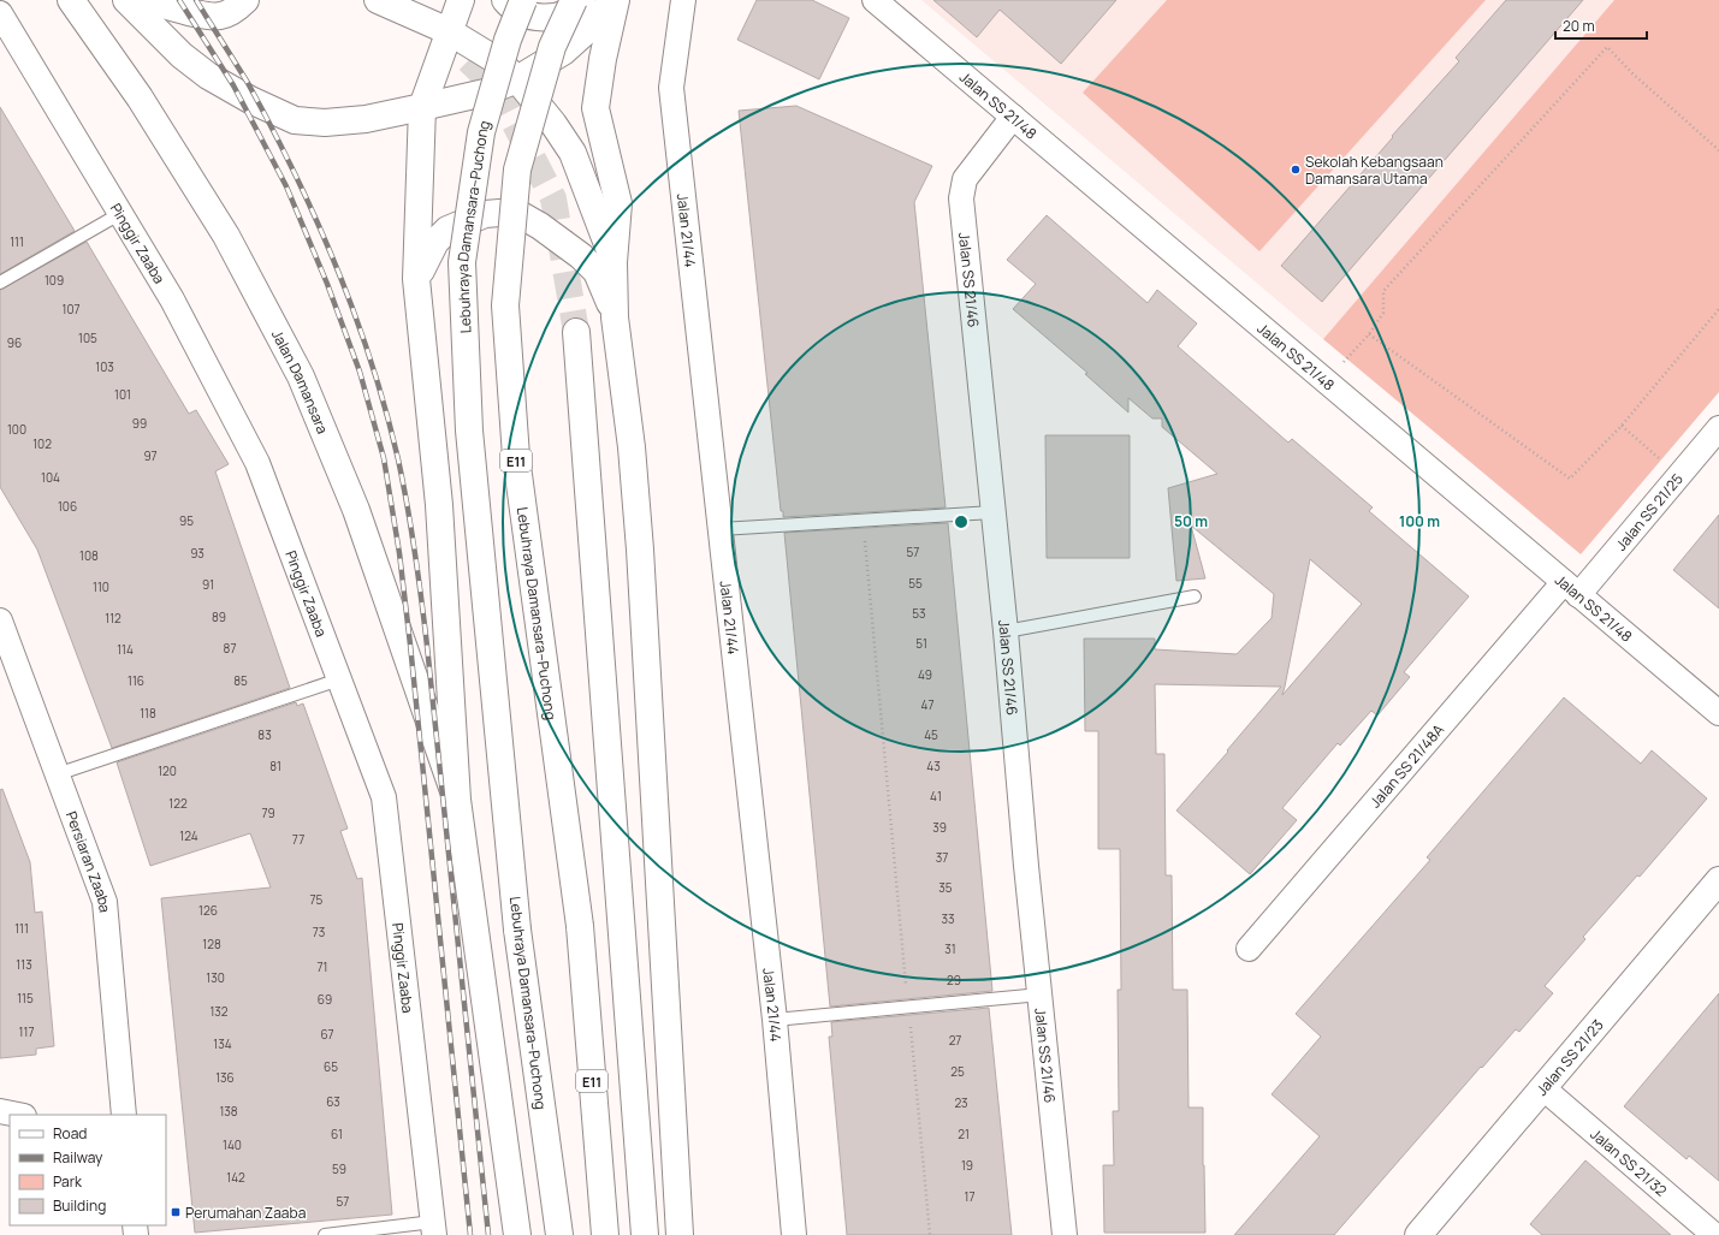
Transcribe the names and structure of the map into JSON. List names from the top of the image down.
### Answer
{
  "streets": {
    "main road": [
      "Lebuhraya Damansara–Puchong",
      "Jalan Damansara",
      "E11",
      "Jalan SS 21/23"
    ],
    "street": [
      "Jalan SS 21/48",
      "Jalan 21/44",
      "Pinggir Zaaba",
      "Jalan SS 21/46",
      "Jalan SS 21/25",
      "Jalan SS 21/48A",
      "Persiaran Zaaba",
      "Jalan SS 21/32"
    ]
  },
  "crossings": [
    ["Jalan SS 21/48", "Jalan SS 21/46"],
    ["Jalan SS 21/48", "Jalan SS 21/25"],
    ["Jalan SS 21/48", "Jalan SS 21/48A"],
    ["Jalan SS 21/25", "Jalan SS 21/48A"],
    ["Jalan SS 21/23", "Jalan SS 21/32"]
  ],
  "places": {
    "other": ["Sekolah Kebangsaan Damansara Utama"],
    "transit": ["Perumahan Zaaba"]
  },
  "house_numbers": [
    "111",
    "109",
    "107",
    "105",
    "96",
    "103",
    "101",
    "99",
    "100",
    "102",
    "97",
    "104",
    "106",
    "95",
    "57",
    "93",
    "108",
    "55",
    "91",
    "110",
    "53",
    "89",
    "112",
    "51",
    "87",
    "114",
    "49",
    "116",
    "85",
    "47",
    "118",
    "83",
    "45",
    "81",
    "43",
    "120",
    "41",
    "122",
    "79",
    "39",
    "124",
    "77",
    "37",
    "35",
    "75",
    "126",
    "33",
    "111",
    "73",
    "128",
    "31",
    "113",
    "71",
    "130",
    "29",
    "115",
    "69",
    "132",
    "117",
    "67",
    "27",
    "134",
    "65",
    "25",
    "136",
    "63",
    "23",
    "138",
    "61",
    "21",
    "140",
    "19",
    "59",
    "142",
    "17",
    "57"
  ],
  "legend": [
    "Road",
    "Railway",
    "Park",
    "Building"
  ],
  "scale_bar": "20 m",
  "rings": ["50 m", "100 m"]
}
